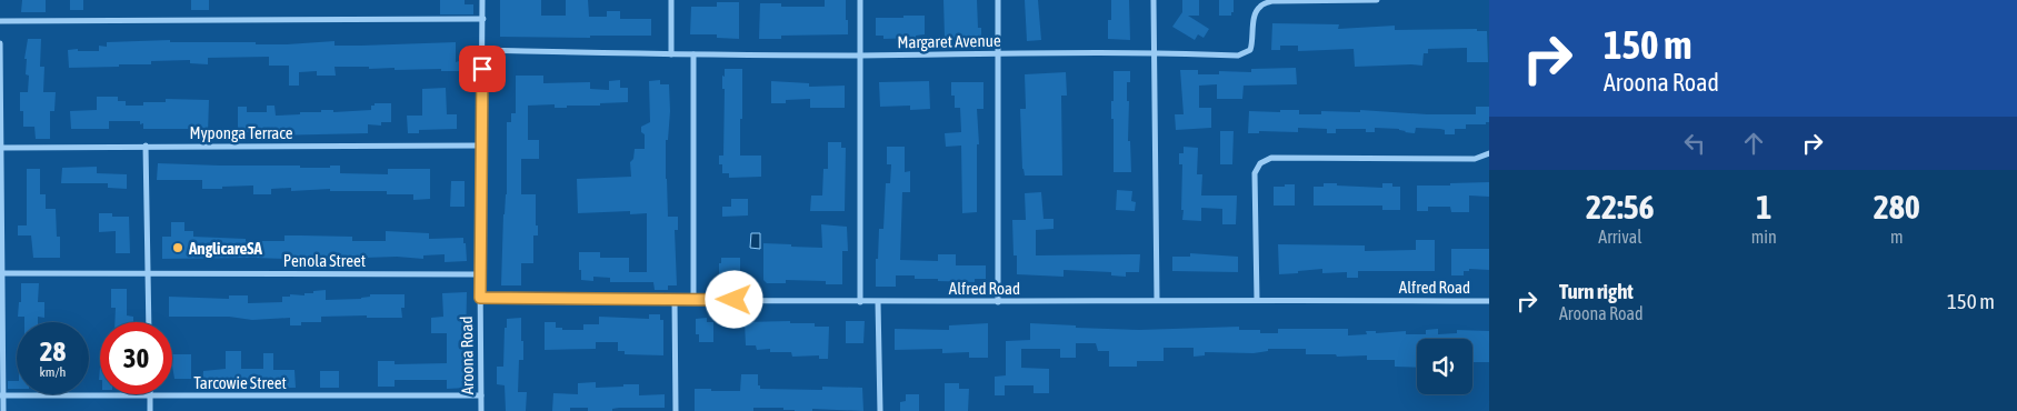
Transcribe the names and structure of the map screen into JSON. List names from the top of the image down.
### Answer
{
  "streets": {
    "street": [
      "Margaret Avenue",
      "Myponga Terrace",
      "Penola Street",
      "Alfred Road",
      "Aroona Road",
      "Tarcowie Street"
    ]
  },
  "crossings": [
    ["Margaret Avenue", "Aroona Road"],
    ["Myponga Terrace", "Aroona Road"],
    ["Penola Street", "Aroona Road"],
    ["Alfred Road", "Aroona Road"],
    ["Aroona Road", "Tarcowie Street"]
  ],
  "places": ["AnglicareSA"],
  "page": {
    "turn": ["150 m", "Aroona Road"],
    "eta": [
      "22:56",
      "Arrival",
      "1",
      "min",
      "280",
      "m"
    ],
    "list": [
      {
        "name": "Turn right",
        "note": "Aroona Road",
        "value": "150 m"
      }
    ],
    "speed": "28 km/h",
    "limit": "30"
  }
}
